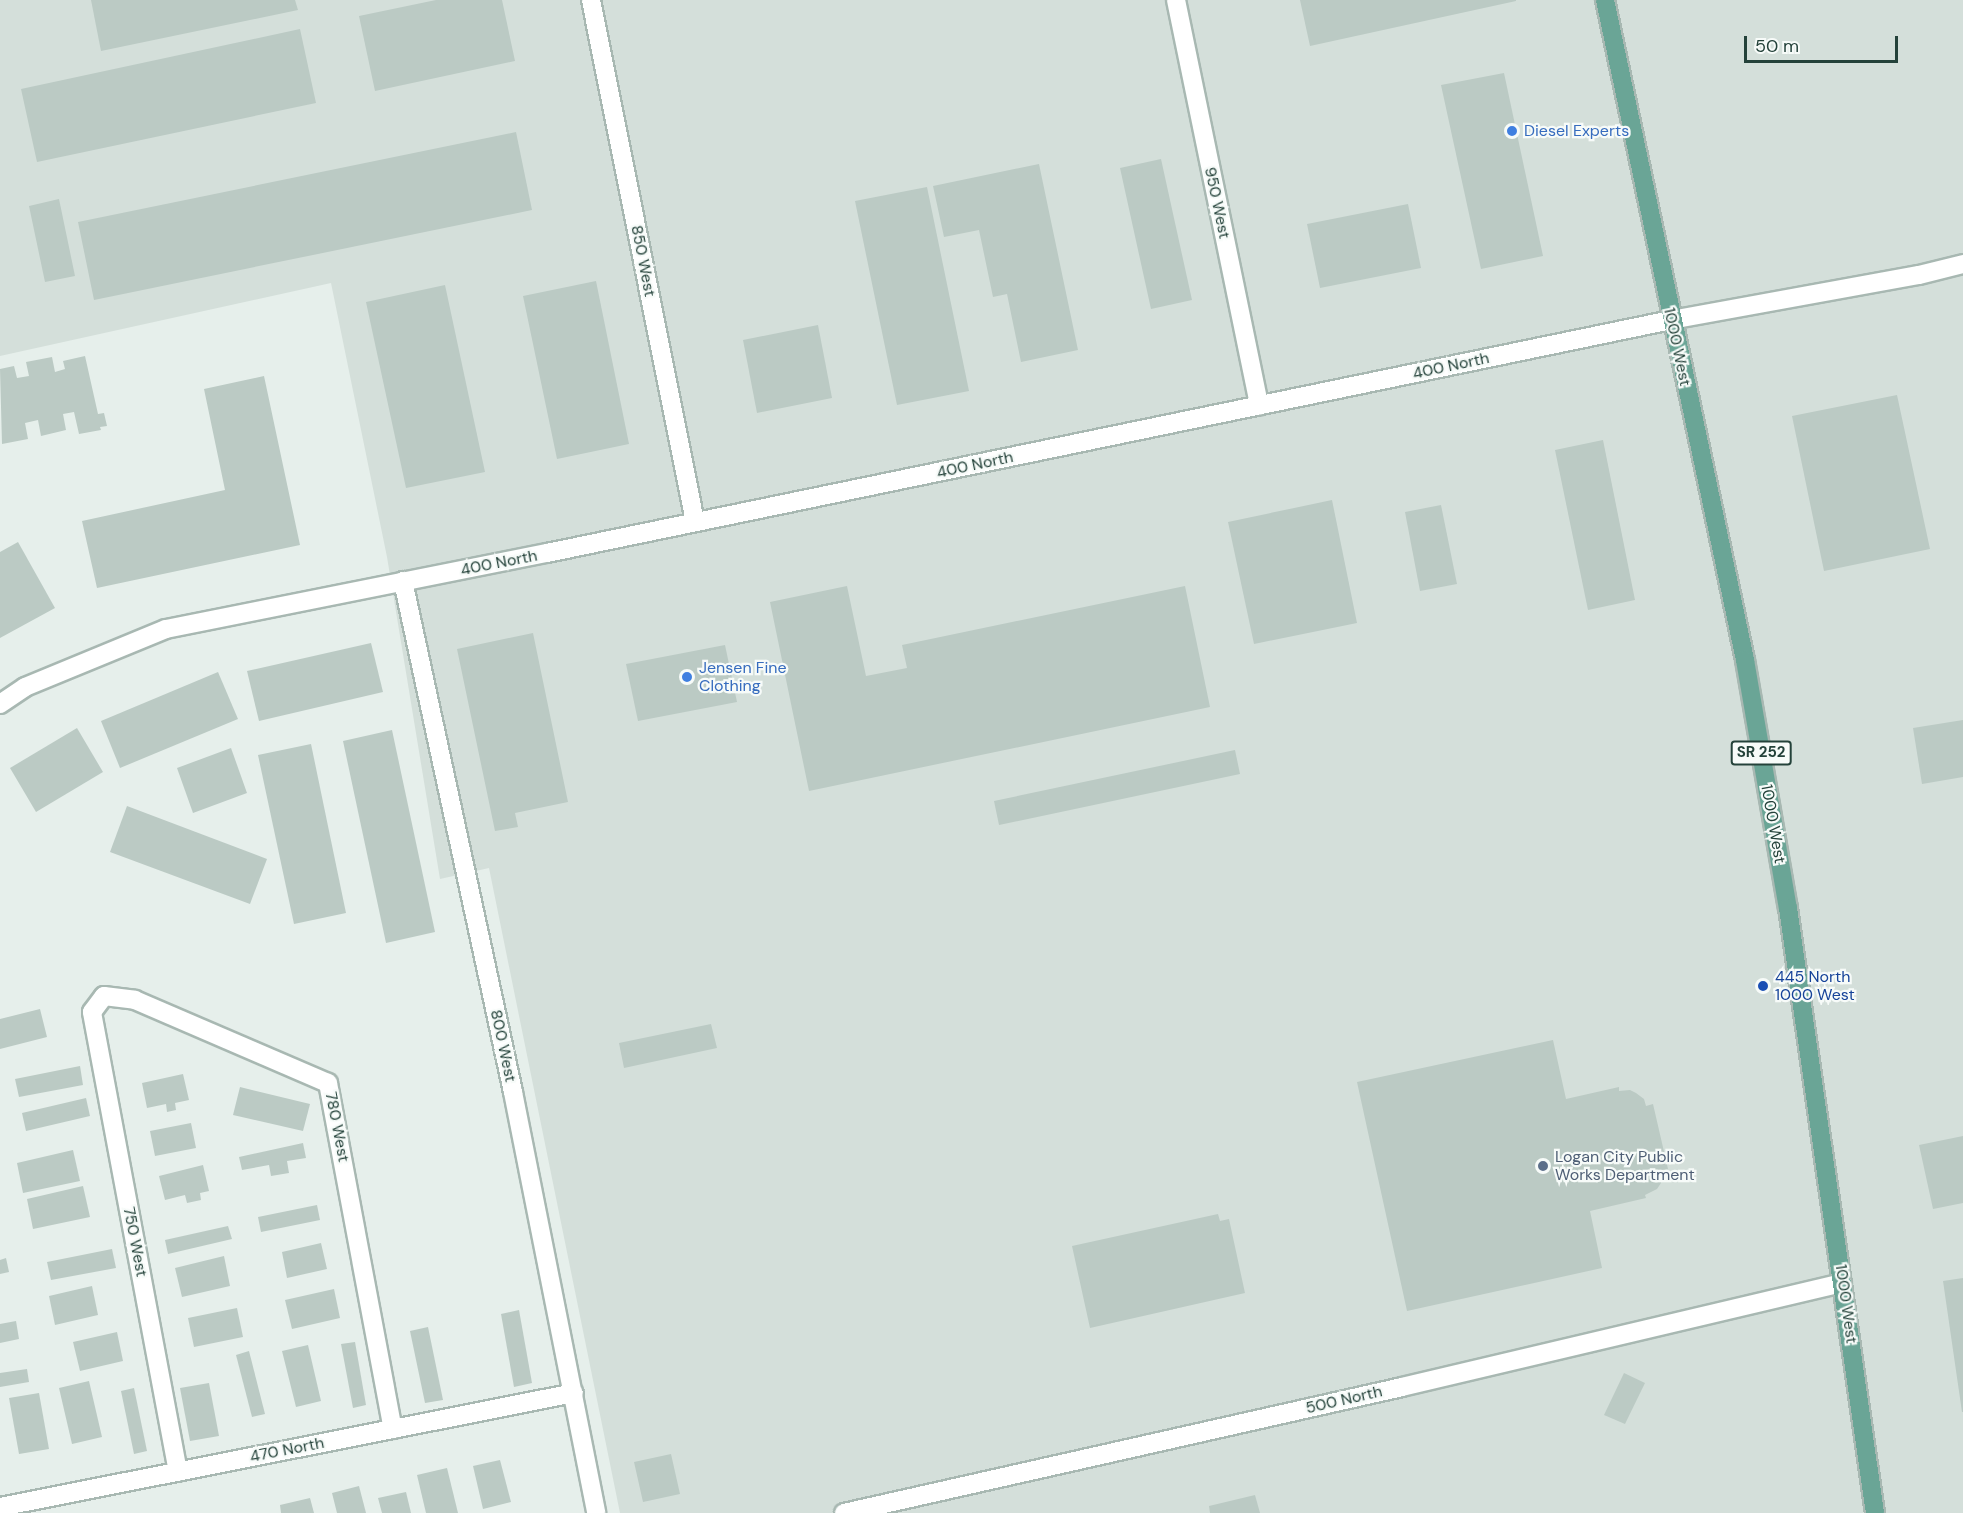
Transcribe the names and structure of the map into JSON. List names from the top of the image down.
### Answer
{
  "streets": {
    "main road": ["1000 West", "SR 252"],
    "street": [
      "950 West",
      "850 West",
      "400 North",
      "800 West",
      "780 West",
      "750 West",
      "500 North",
      "470 North"
    ]
  },
  "crossings": [
    ["950 West", "400 North"],
    ["850 West", "400 North"],
    ["1000 West", "400 North"],
    ["1000 West", "500 North"],
    ["400 North", "800 West"],
    ["800 West", "470 North"],
    ["780 West", "750 West"],
    ["780 West", "470 North"],
    ["750 West", "470 North"]
  ],
  "places": [
    "Diesel Experts",
    "Jensen Fine Clothing",
    "445 North 1000 West",
    "Logan City Public Works Department"
  ],
  "scale_bar": "50 m"
}
